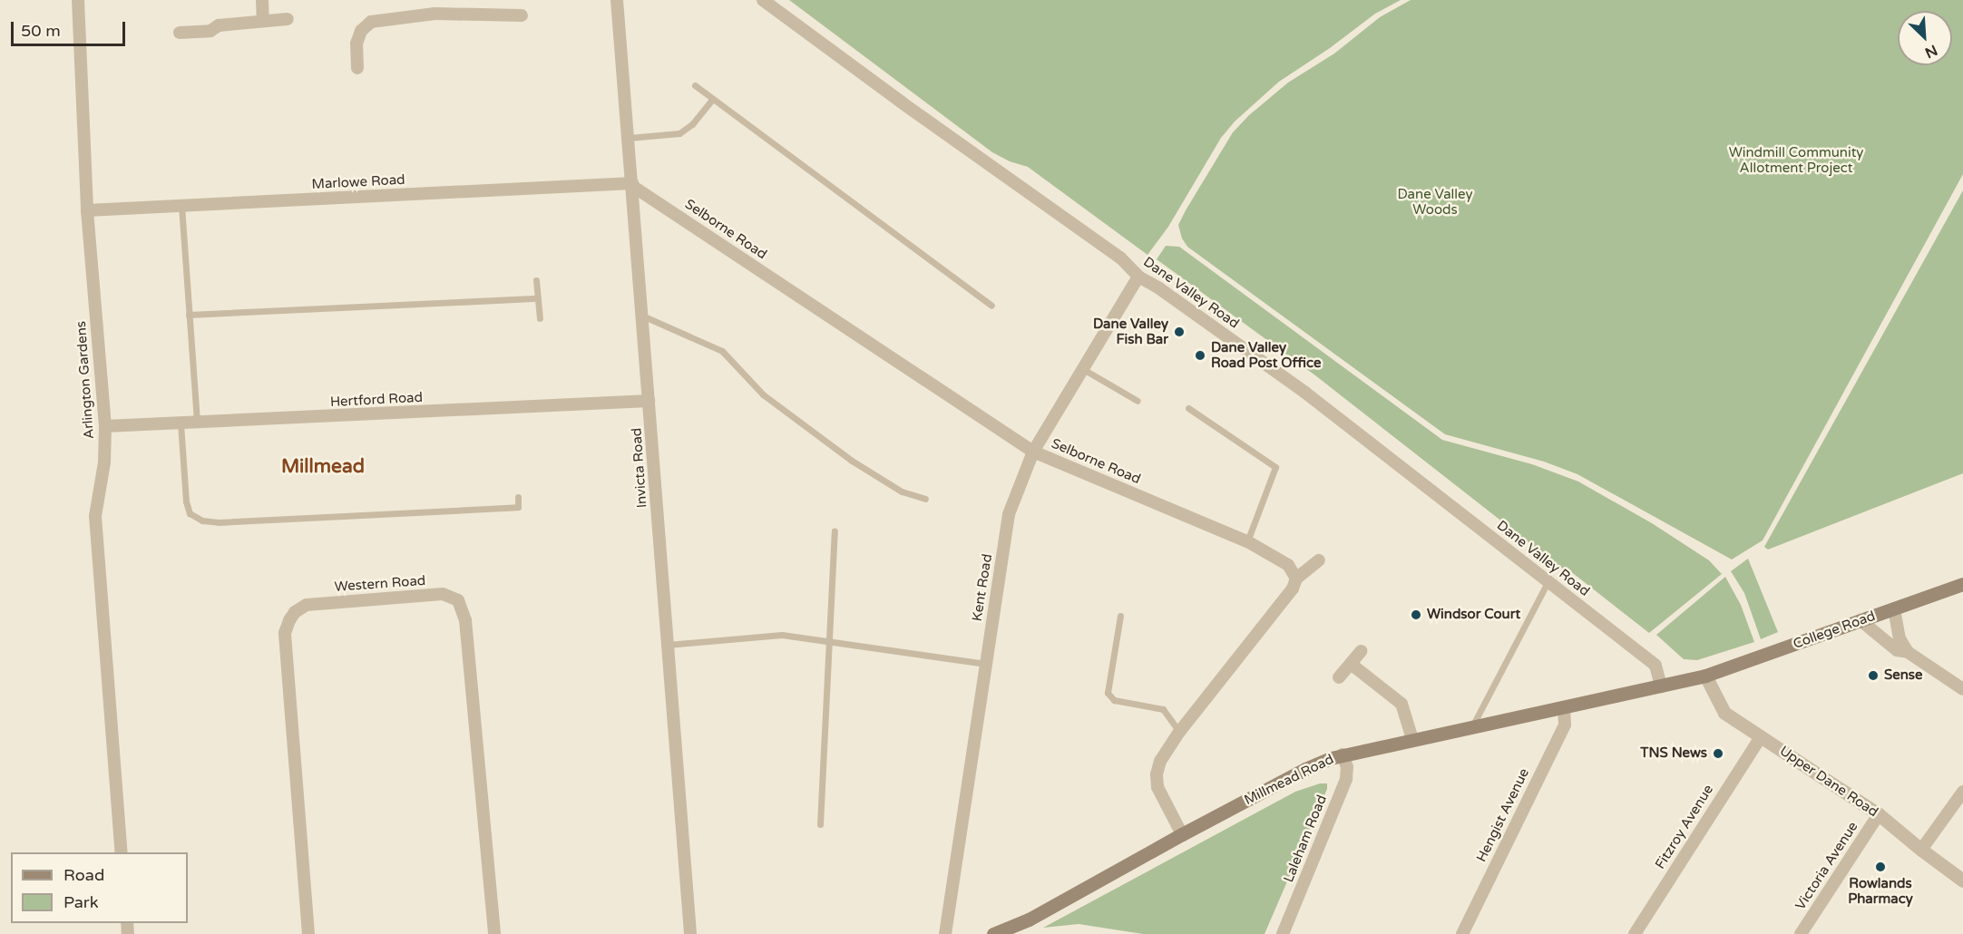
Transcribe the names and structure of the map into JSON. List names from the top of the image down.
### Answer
{
  "streets": {
    "main road": ["College Road", "Millmead Road"],
    "street": [
      "Marlowe Road",
      "Selborne Road",
      "Dane Valley Road",
      "Arlington Gardens",
      "Hertford Road",
      "Invicta Road",
      "Western Road",
      "Kent Road",
      "Upper Dane Road",
      "Hengist Avenue",
      "Fitzroy Avenue",
      "Laleham Road",
      "Victoria Avenue"
    ]
  },
  "crossings": [
    ["Marlowe Road", "Selborne Road"],
    ["Marlowe Road", "Arlington Gardens"],
    ["Marlowe Road", "Invicta Road"],
    ["Selborne Road", "Invicta Road"],
    ["Selborne Road", "Kent Road"],
    ["Dane Valley Road", "Kent Road"],
    ["Dane Valley Road", "Millmead Road"],
    ["Arlington Gardens", "Hertford Road"],
    ["Hertford Road", "Invicta Road"],
    ["College Road", "Millmead Road"],
    ["College Road", "Upper Dane Road"],
    ["Millmead Road", "Upper Dane Road"],
    ["Millmead Road", "Hengist Avenue"],
    ["Millmead Road", "Laleham Road"],
    ["Upper Dane Road", "Fitzroy Avenue"],
    ["Upper Dane Road", "Victoria Avenue"]
  ],
  "districts": ["Millmead"],
  "parks": ["Windmill Community Allotment Project", "Dane Valley Woods"],
  "places": [
    "Dane Valley Fish Bar",
    "Dane Valley Road Post Office",
    "Windsor Court",
    "Sense",
    "TNS News",
    "Rowlands Pharmacy"
  ],
  "legend": ["Road", "Park"],
  "scale_bar": "50 m",
  "north": "bottom right"
}
